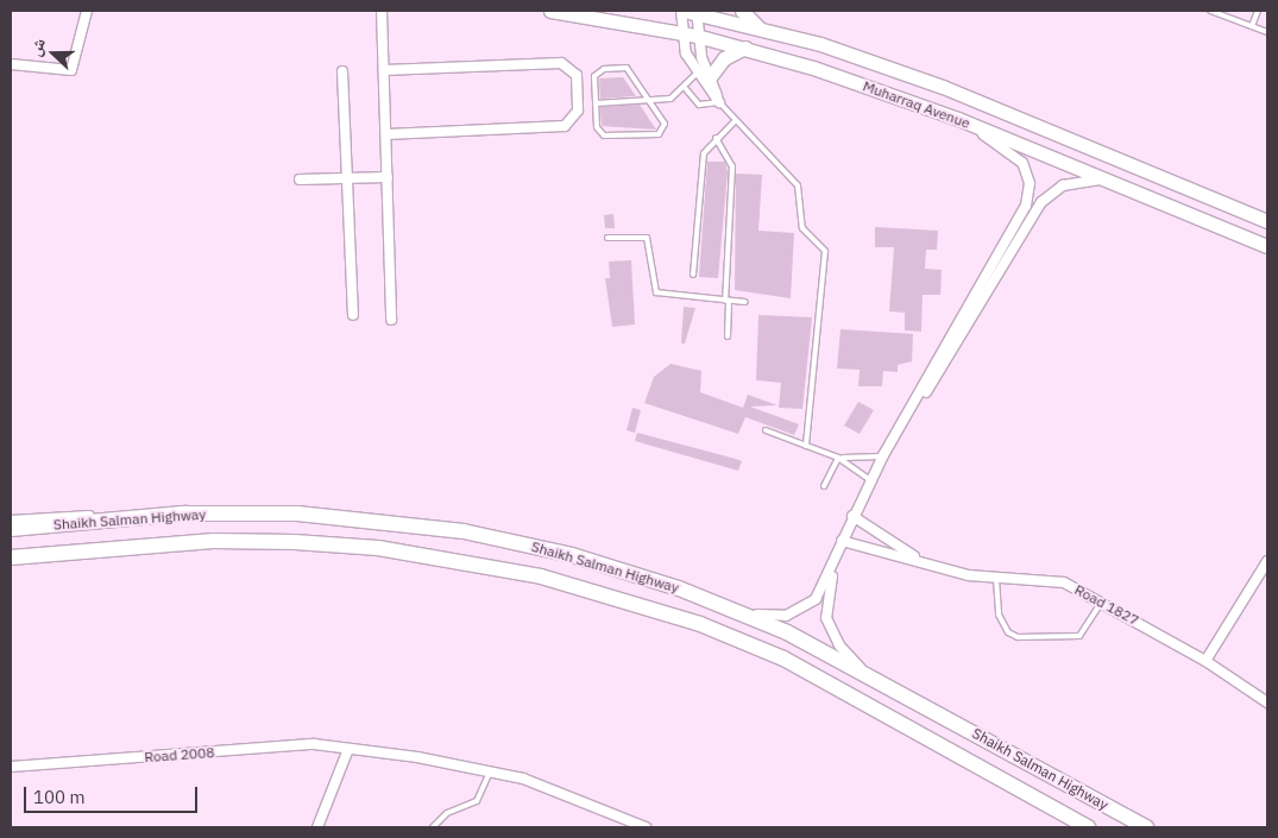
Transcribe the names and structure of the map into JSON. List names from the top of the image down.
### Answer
{
  "streets": {
    "main road": ["Muharraq Avenue", "Shaikh Salman Highway"],
    "street": ["Road 1827", "Road 2008"]
  },
  "scale_bar": "100 m",
  "north": "left"
}
